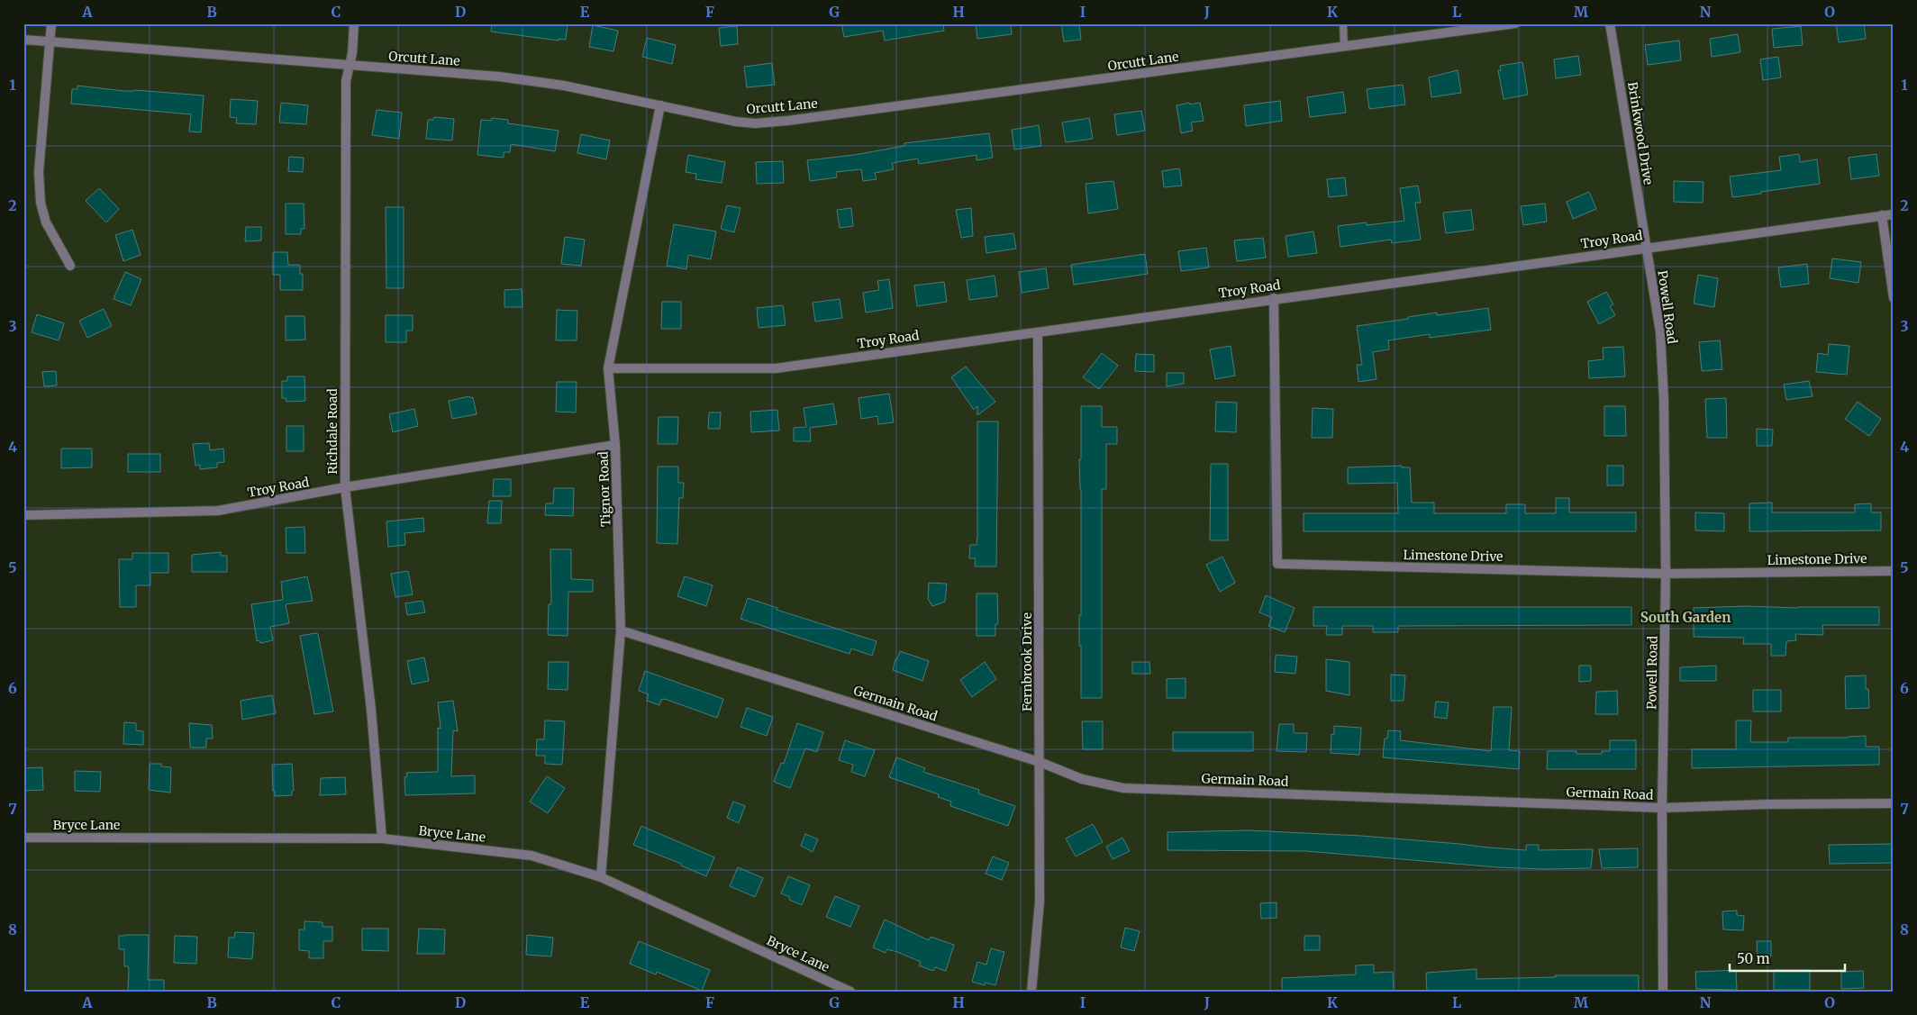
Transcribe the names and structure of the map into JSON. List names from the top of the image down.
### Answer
{
  "streets": {
    "street": [
      "Orcutt Lane",
      "Brinkwood Drive",
      "Troy Road",
      "Powell Road",
      "Richdale Road",
      "Tignor Road",
      "Limestone Drive",
      "Fernbrook Drive",
      "Germain Road",
      "Bryce Lane"
    ]
  },
  "crossings": [
    ["Orcutt Lane", "Richdale Road"],
    ["Orcutt Lane", "Tignor Road"],
    ["Brinkwood Drive", "Troy Road"],
    ["Brinkwood Drive", "Powell Road"],
    ["Troy Road", "Powell Road"],
    ["Troy Road", "Richdale Road"],
    ["Troy Road", "Tignor Road"],
    ["Troy Road", "Limestone Drive"],
    ["Troy Road", "Fernbrook Drive"],
    ["Powell Road", "Limestone Drive"],
    ["Powell Road", "Germain Road"],
    ["Richdale Road", "Bryce Lane"],
    ["Tignor Road", "Germain Road"],
    ["Tignor Road", "Bryce Lane"],
    ["Fernbrook Drive", "Germain Road"]
  ],
  "districts": ["South Garden"],
  "scale_bar": "50 m",
  "grid": {
    "columns": [
      "A",
      "B",
      "C",
      "D",
      "E",
      "F",
      "G",
      "H",
      "I",
      "J",
      "K",
      "L",
      "M",
      "N",
      "O"
    ],
    "rows": [
      "1",
      "2",
      "3",
      "4",
      "5",
      "6",
      "7",
      "8"
    ]
  }
}
